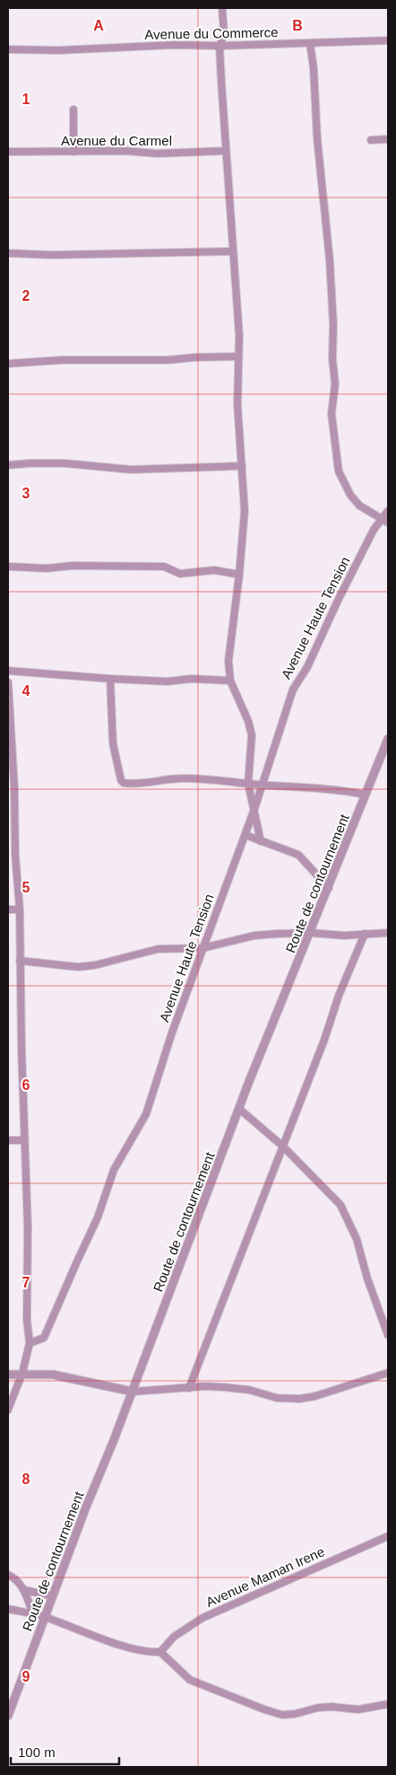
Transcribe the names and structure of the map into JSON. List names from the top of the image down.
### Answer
{
  "streets": {
    "street": [
      "Avenue du Commerce",
      "Avenue du Carmel",
      "Avenue Haute Tension",
      "Route de contournement",
      "Avenue Maman Irene"
    ]
  },
  "scale_bar": "100 m",
  "grid": {
    "columns": ["A", "B"],
    "rows": [
      "1",
      "2",
      "3",
      "4",
      "5",
      "6",
      "7",
      "8",
      "9"
    ]
  }
}
